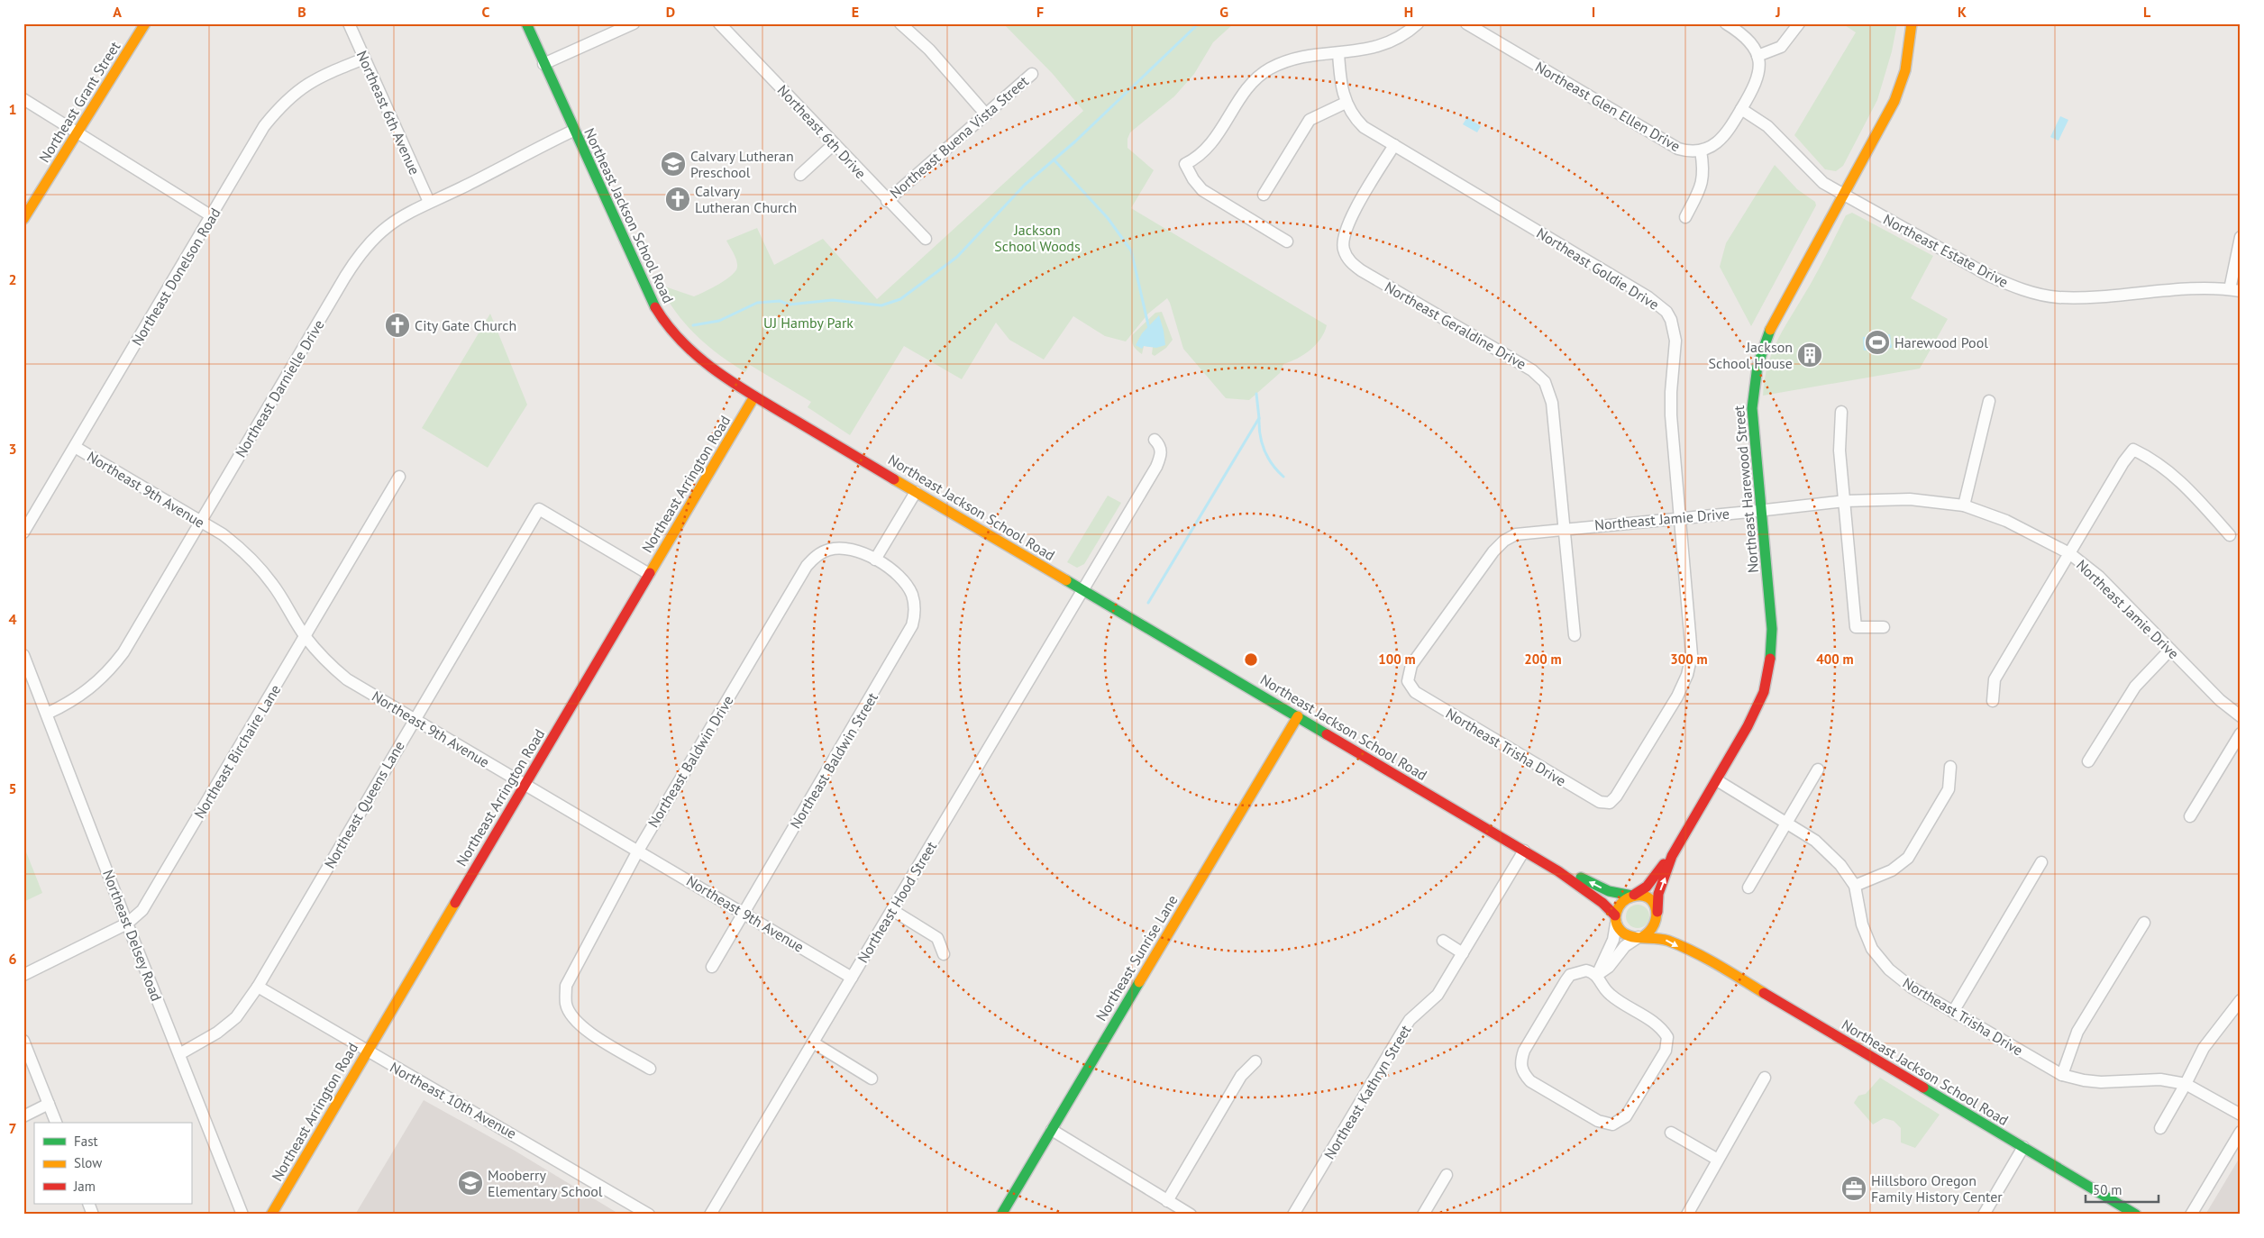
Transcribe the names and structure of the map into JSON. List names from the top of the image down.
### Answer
{
  "streets": {
    "street": [
      "Northeast Grant Street",
      "Northeast Glen Ellen Drive",
      "Northeast 6th Avenue",
      "Northeast 6th Drive",
      "Northeast Buena Vista Street",
      "Northeast Jackson School Road",
      "Northeast Estate Drive",
      "Northeast Goldie Drive",
      "Northeast Donelson Road",
      "Northeast Geraldine Drive",
      "Northeast Darnielle Drive",
      "Northeast Arrington Road",
      "Northeast 9th Avenue",
      "Northeast Harewood Street",
      "Northeast Jamie Drive",
      "Northeast Trisha Drive",
      "Northeast Birchaire Lane",
      "Northeast Baldwin Street",
      "Northeast Baldwin Drive",
      "Northeast Queens Lane",
      "Northeast Hood Street",
      "Northeast Delsey Road",
      "Northeast Sunrise Lane",
      "Northeast Kathryn Street",
      "Northeast 10th Avenue"
    ]
  },
  "crossings": [
    ["Northeast Glen Ellen Drive", "Northeast Estate Drive"],
    ["Northeast 6th Avenue", "Northeast Donelson Road"],
    ["Northeast 6th Avenue", "Northeast Darnielle Drive"],
    ["Northeast 6th Drive", "Northeast Buena Vista Street"],
    ["Northeast Jackson School Road", "Northeast Darnielle Drive"],
    ["Northeast Jackson School Road", "Northeast Arrington Road"],
    ["Northeast Jackson School Road", "Northeast Harewood Street"],
    ["Northeast Jackson School Road", "Northeast Hood Street"],
    ["Northeast Jackson School Road", "Northeast Sunrise Lane"],
    ["Northeast Jackson School Road", "Northeast Kathryn Street"],
    ["Northeast Estate Drive", "Northeast Harewood Street"],
    ["Northeast Goldie Drive", "Northeast Geraldine Drive"],
    ["Northeast Goldie Drive", "Northeast Jamie Drive"],
    ["Northeast Goldie Drive", "Northeast Trisha Drive"],
    ["Northeast Donelson Road", "Northeast 9th Avenue"],
    ["Northeast Geraldine Drive", "Northeast Jamie Drive"],
    ["Northeast Darnielle Drive", "Northeast 9th Avenue"],
    ["Northeast Darnielle Drive", "Northeast Delsey Road"],
    ["Northeast Arrington Road", "Northeast 9th Avenue"],
    ["Northeast Arrington Road", "Northeast Queens Lane"],
    ["Northeast Arrington Road", "Northeast 10th Avenue"],
    ["Northeast 9th Avenue", "Northeast Birchaire Lane"],
    ["Northeast 9th Avenue", "Northeast Baldwin Street"],
    ["Northeast 9th Avenue", "Northeast Baldwin Drive"],
    ["Northeast 9th Avenue", "Northeast Queens Lane"],
    ["Northeast 9th Avenue", "Northeast Hood Street"],
    ["Northeast Harewood Street", "Northeast Jamie Drive"],
    ["Northeast Harewood Street", "Northeast Trisha Drive"],
    ["Northeast Jamie Drive", "Northeast Trisha Drive"],
    ["Northeast Birchaire Lane", "Northeast Delsey Road"],
    ["Northeast Baldwin Street", "Northeast Baldwin Drive"],
    ["Northeast Queens Lane", "Northeast Delsey Road"],
    ["Northeast Queens Lane", "Northeast 10th Avenue"]
  ],
  "parks": ["Jackson School Woods", "UJ Hamby Park"],
  "places": {
    "school or university": ["Calvary Lutheran Preschool", "Mooberry Elementary School"],
    "church": ["Calvary Lutheran Church", "City Gate Church"],
    "sports": ["Harewood Pool"],
    "building": ["Jackson School House"],
    "office": ["Hillsboro Oregon Family History Center"]
  },
  "legend": ["Fast", "Slow", "Jam"],
  "scale_bar": "50 m",
  "grid": {
    "columns": [
      "A",
      "B",
      "C",
      "D",
      "E",
      "F",
      "G",
      "H",
      "I",
      "J",
      "K",
      "L"
    ],
    "rows": [
      "1",
      "2",
      "3",
      "4",
      "5",
      "6",
      "7"
    ]
  },
  "rings": [
    "100 m",
    "200 m",
    "300 m",
    "400 m"
  ]
}
